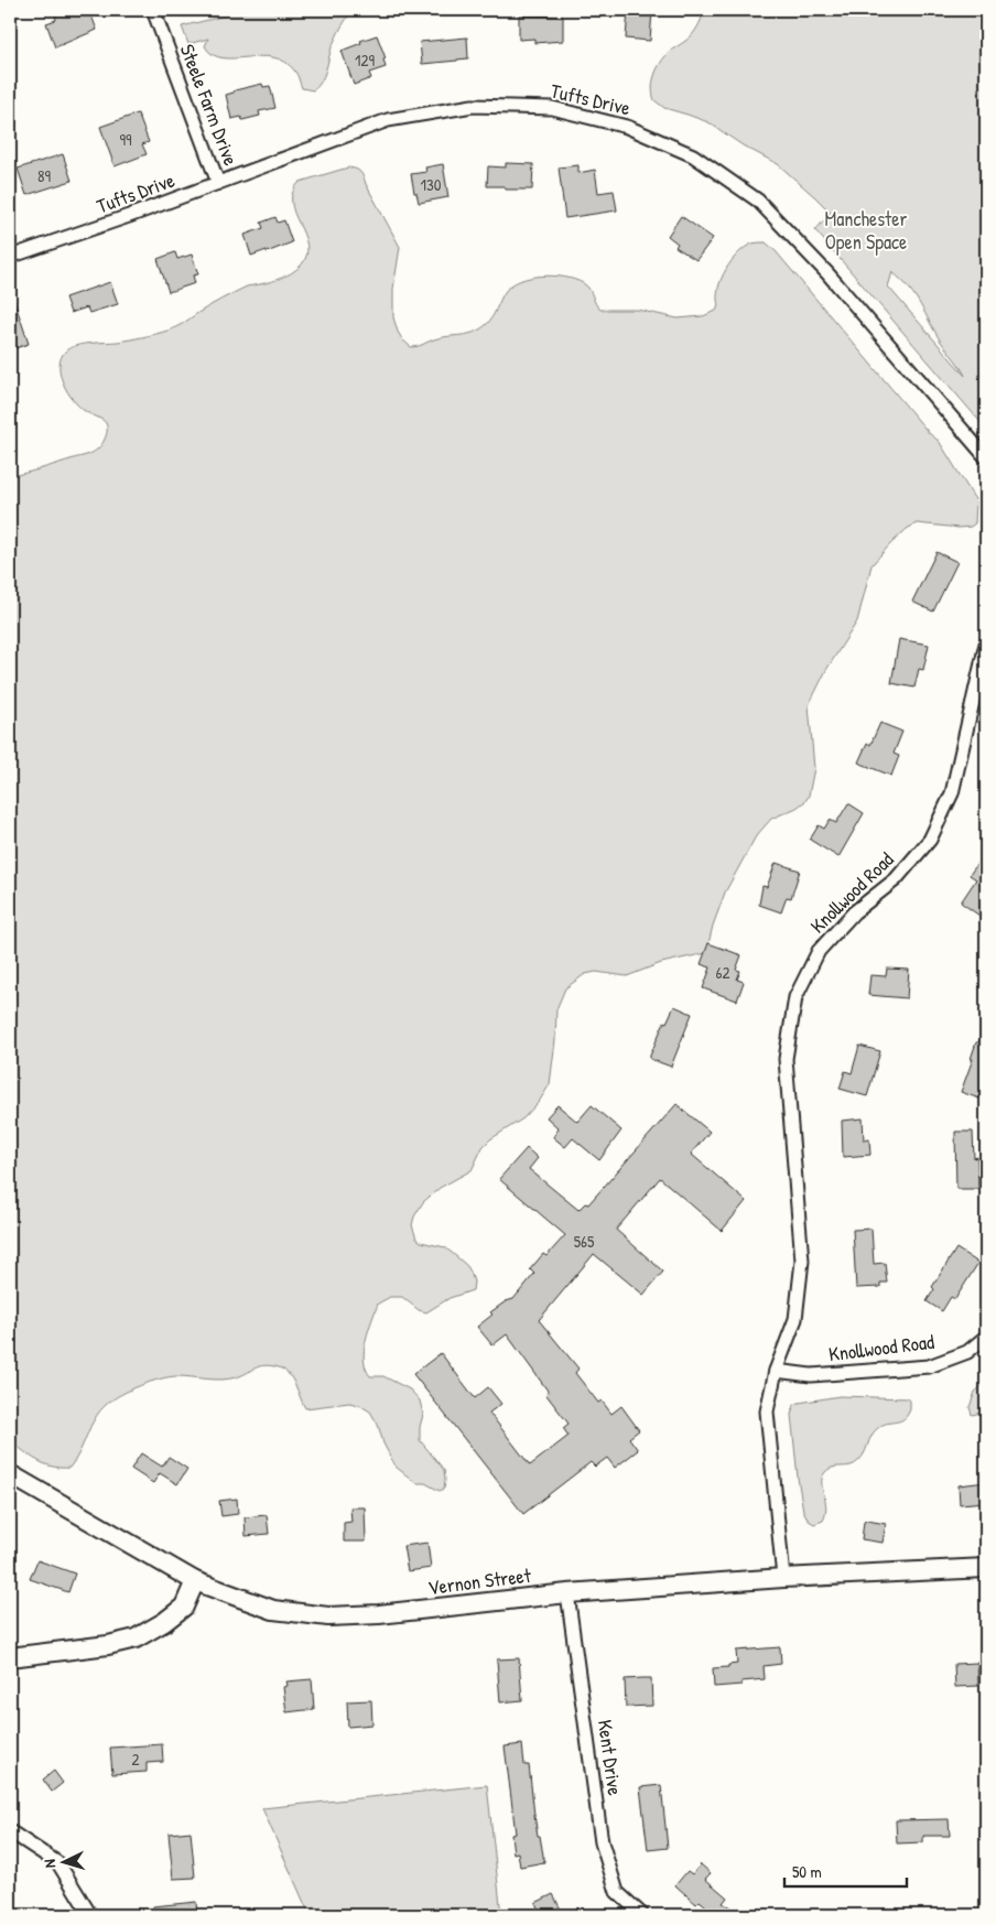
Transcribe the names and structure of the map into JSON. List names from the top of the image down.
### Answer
{
  "streets": {
    "street": [
      "Tufts Drive",
      "Steele Farm Drive",
      "Knollwood Road",
      "Vernon Street",
      "Kent Drive"
    ]
  },
  "crossings": [
    ["Tufts Drive", "Steele Farm Drive"],
    ["Knollwood Road", "Vernon Street"],
    ["Vernon Street", "Kent Drive"]
  ],
  "parks": ["Manchester Open Space"],
  "house_numbers": [
    "129",
    "99",
    "89",
    "130",
    "62",
    "565",
    "2"
  ],
  "scale_bar": "50 m",
  "north": "left"
}
